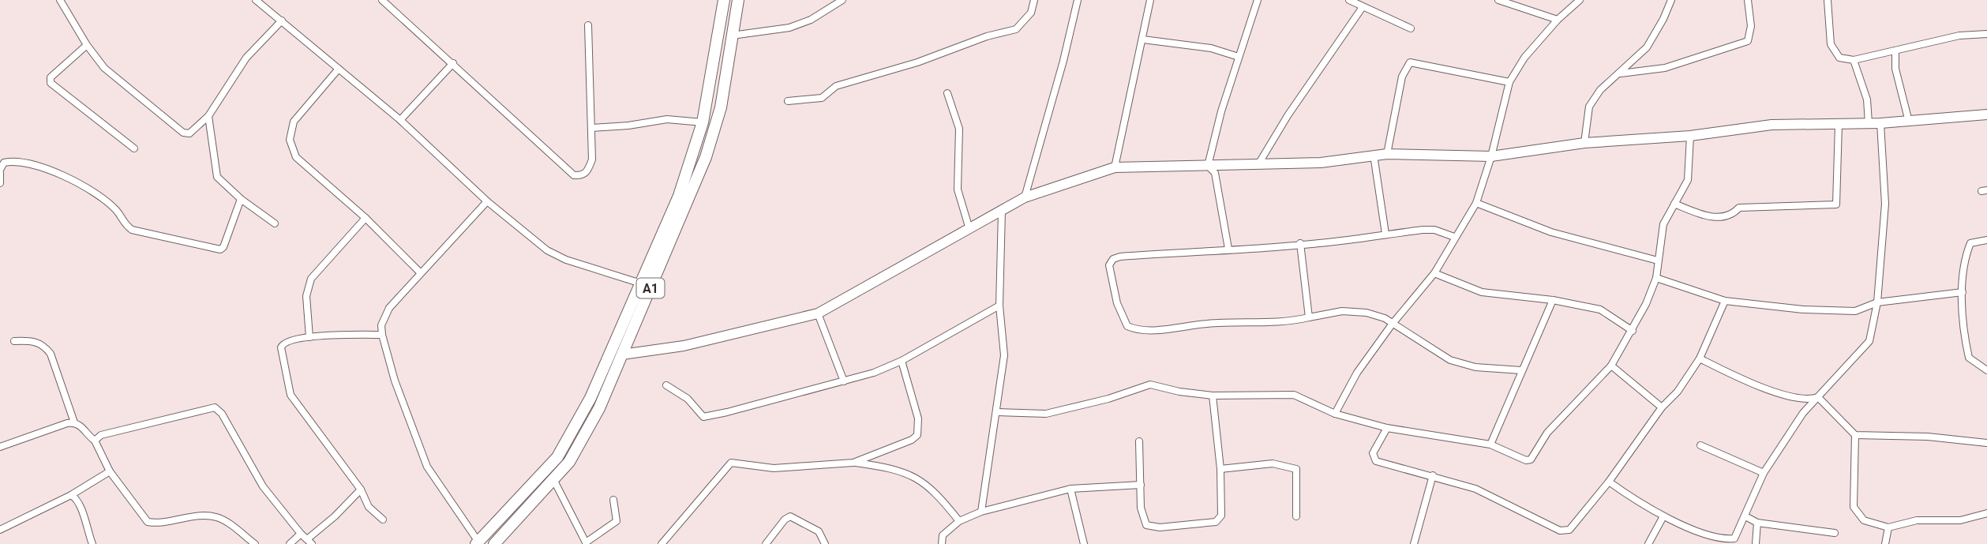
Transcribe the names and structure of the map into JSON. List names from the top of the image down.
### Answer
{
  "streets": {
    "highway": ["A1"]
  }
}
